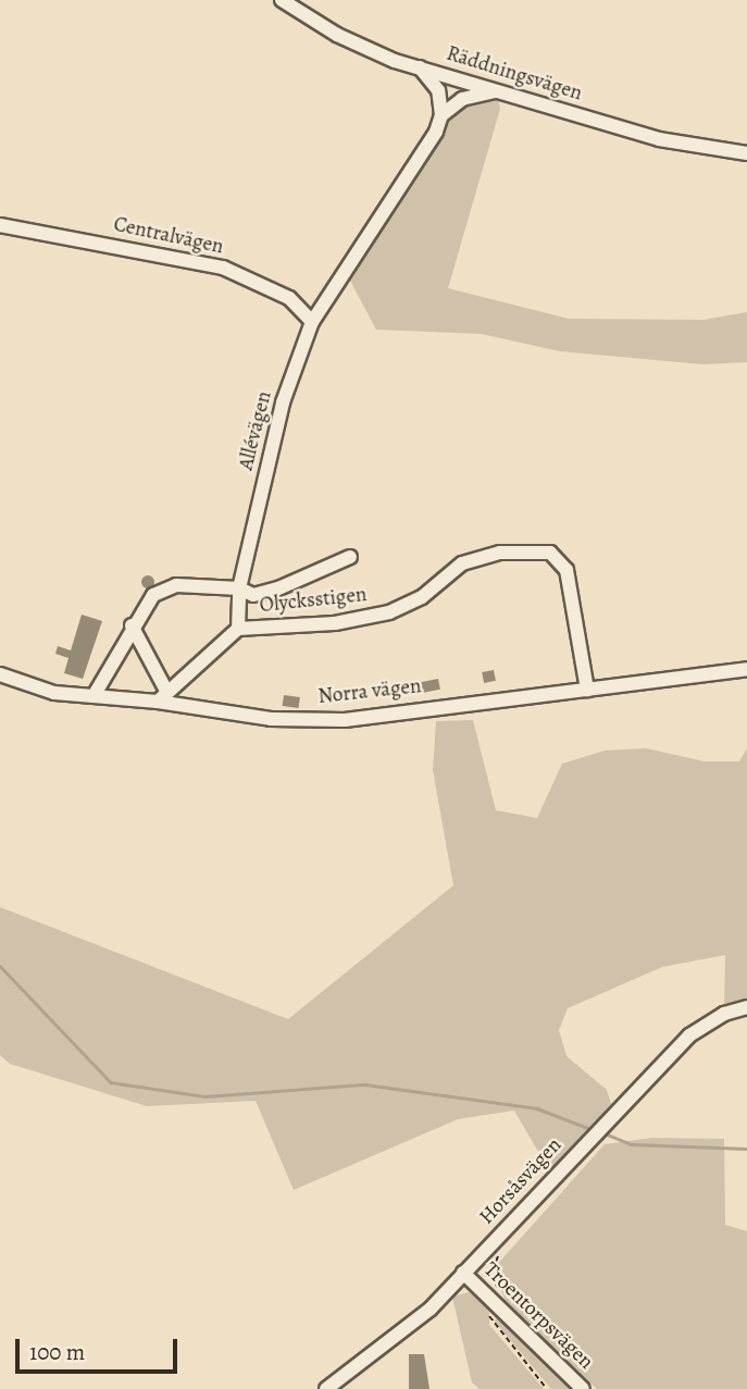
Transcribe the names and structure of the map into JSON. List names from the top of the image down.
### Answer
{
  "streets": {
    "street": [
      "Räddningsvägen",
      "Centralvägen",
      "Allévägen",
      "Olycksstigen",
      "Norra vägen",
      "Horsåsvägen",
      "Troentorpsvägen"
    ]
  },
  "crossings": [
    ["Centralvägen", "Allévägen"],
    ["Allévägen", "Olycksstigen"],
    ["Olycksstigen", "Norra vägen"],
    ["Horsåsvägen", "Troentorpsvägen"]
  ],
  "scale_bar": "100 m"
}
